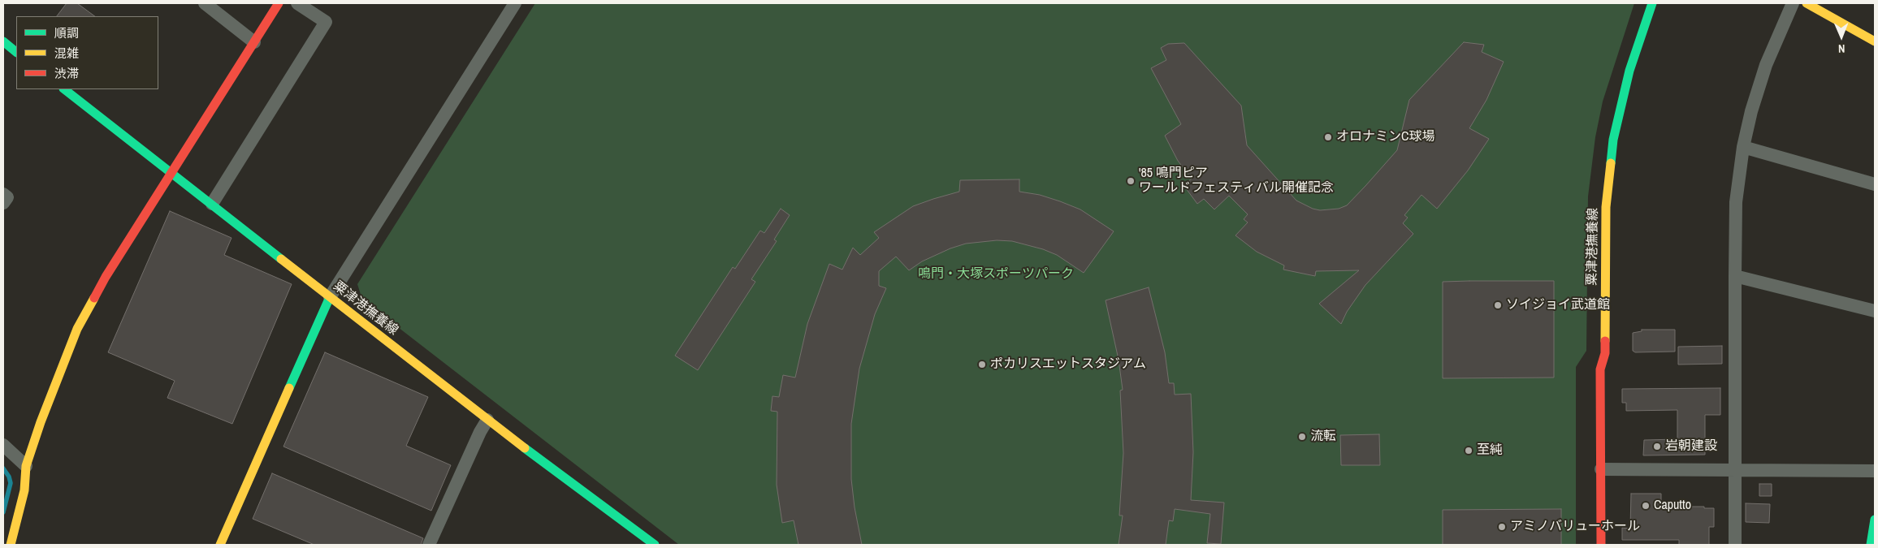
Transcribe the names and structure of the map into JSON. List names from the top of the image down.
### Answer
{
  "streets": {
    "main road": ["粟津港撫養線"]
  },
  "parks": ["鳴門・大塚スポーツパーク"],
  "places": [
    "オロナミンC球場",
    "'85 鳴門ピア ワールドフェスティバル開催記念",
    "ソイジョイ武道館",
    "ポカリスエットスタジアム",
    "流転",
    "岩朝建設",
    "至純",
    "Caputto",
    "アミノバリューホール"
  ],
  "legend": ["順調", "混雑", "渋滞"],
  "north": "bottom"
}
